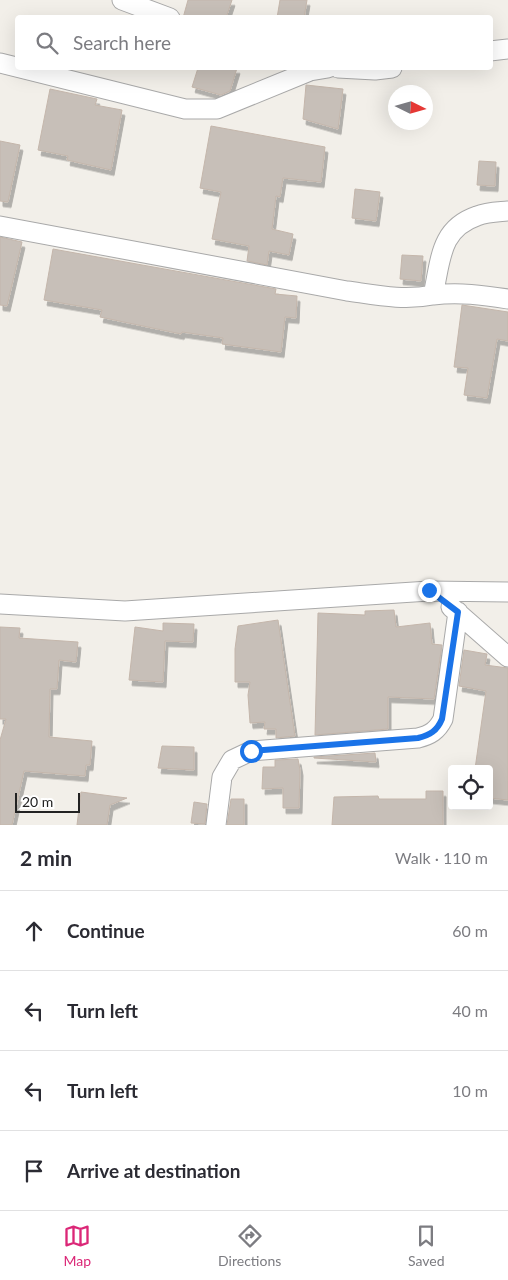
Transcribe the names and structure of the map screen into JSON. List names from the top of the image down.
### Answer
{
  "scale_bar": "20 m",
  "north": "right",
  "page": {
    "search": "Search here",
    "scale": "20 m",
    "heading": ["2 min", "Walk · 110 m"],
    "list": [
      ["Continue", "60 m"],
      ["Turn left", "40 m"],
      ["Turn left", "10 m"],
      "Arrive at destination"
    ],
    "nav": ["Map", "Directions", "Saved"]
  }
}
